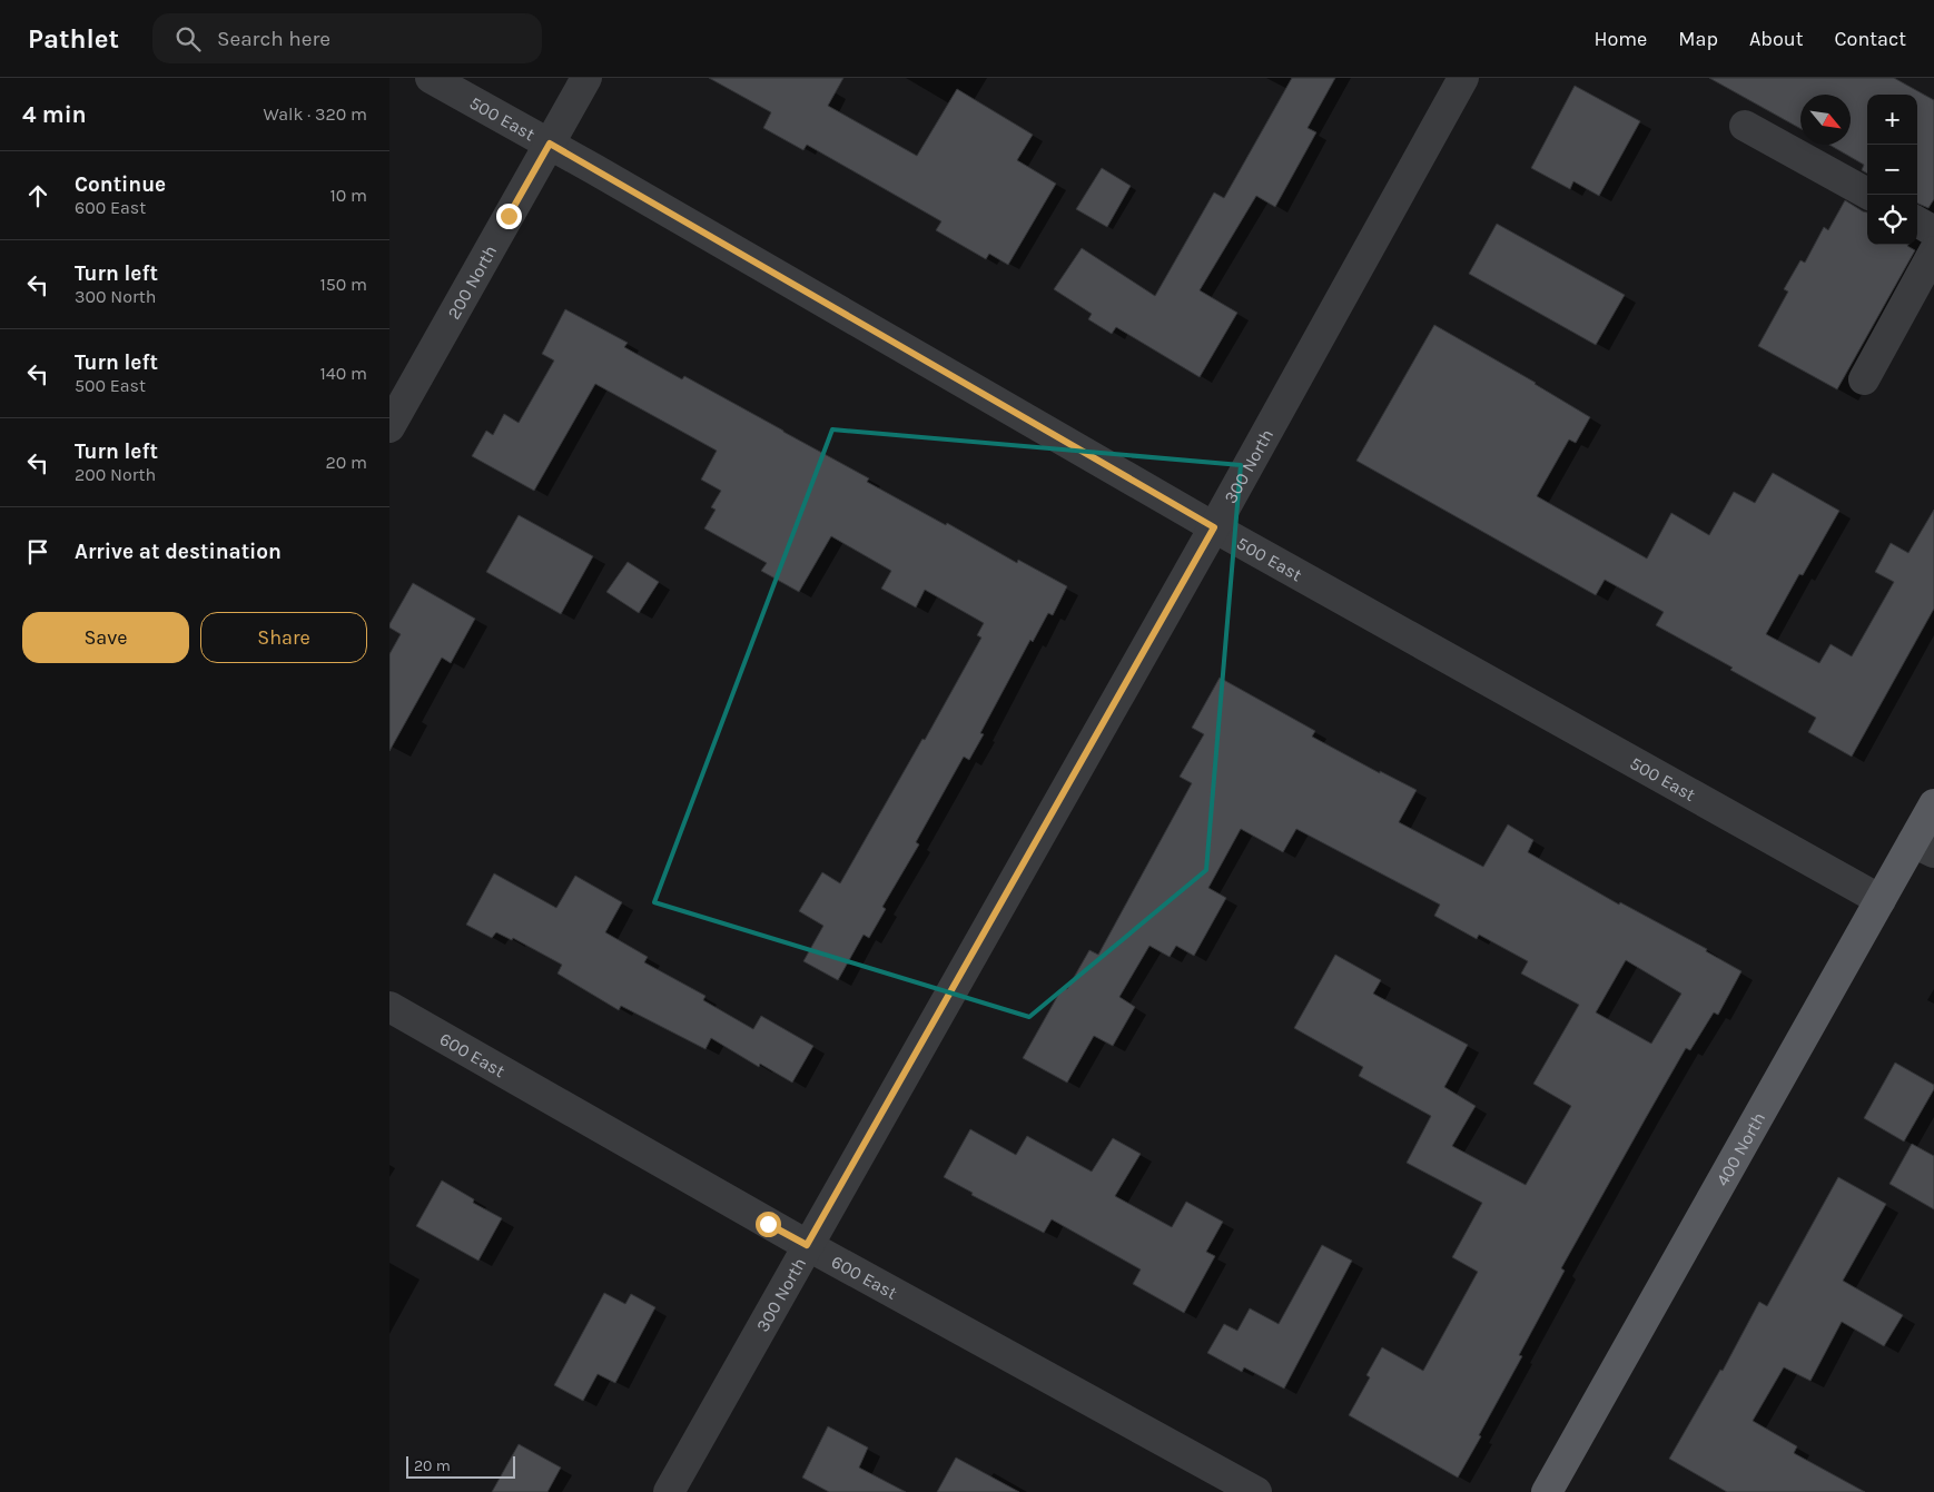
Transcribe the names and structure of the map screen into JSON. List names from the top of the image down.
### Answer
{
  "streets": {
    "main road": ["400 North"],
    "street": [
      "500 East",
      "200 North",
      "300 North",
      "600 East"
    ]
  },
  "crossings": [
    ["500 East", "200 North"],
    ["500 East", "300 North"],
    ["500 East", "400 North"],
    ["300 North", "600 East"]
  ],
  "scale_bar": "20 m",
  "north": "bottom right",
  "page": {
    "header": "Pathlet",
    "search": "Search here",
    "nav": [
      "Home",
      "Map",
      "About",
      "Contact"
    ],
    "heading": ["4 min", "Walk · 320 m"],
    "map_buttons": ["+", "−"],
    "list": [
      ["Continue", "600 East", "10 m"],
      ["Turn left", "300 North", "150 m"],
      ["Turn left", "500 East", "140 m"],
      ["Turn left", "200 North", "20 m"],
      "Arrive at destination"
    ],
    "buttons": ["Save", "Share"],
    "scale": "20 m"
  }
}
